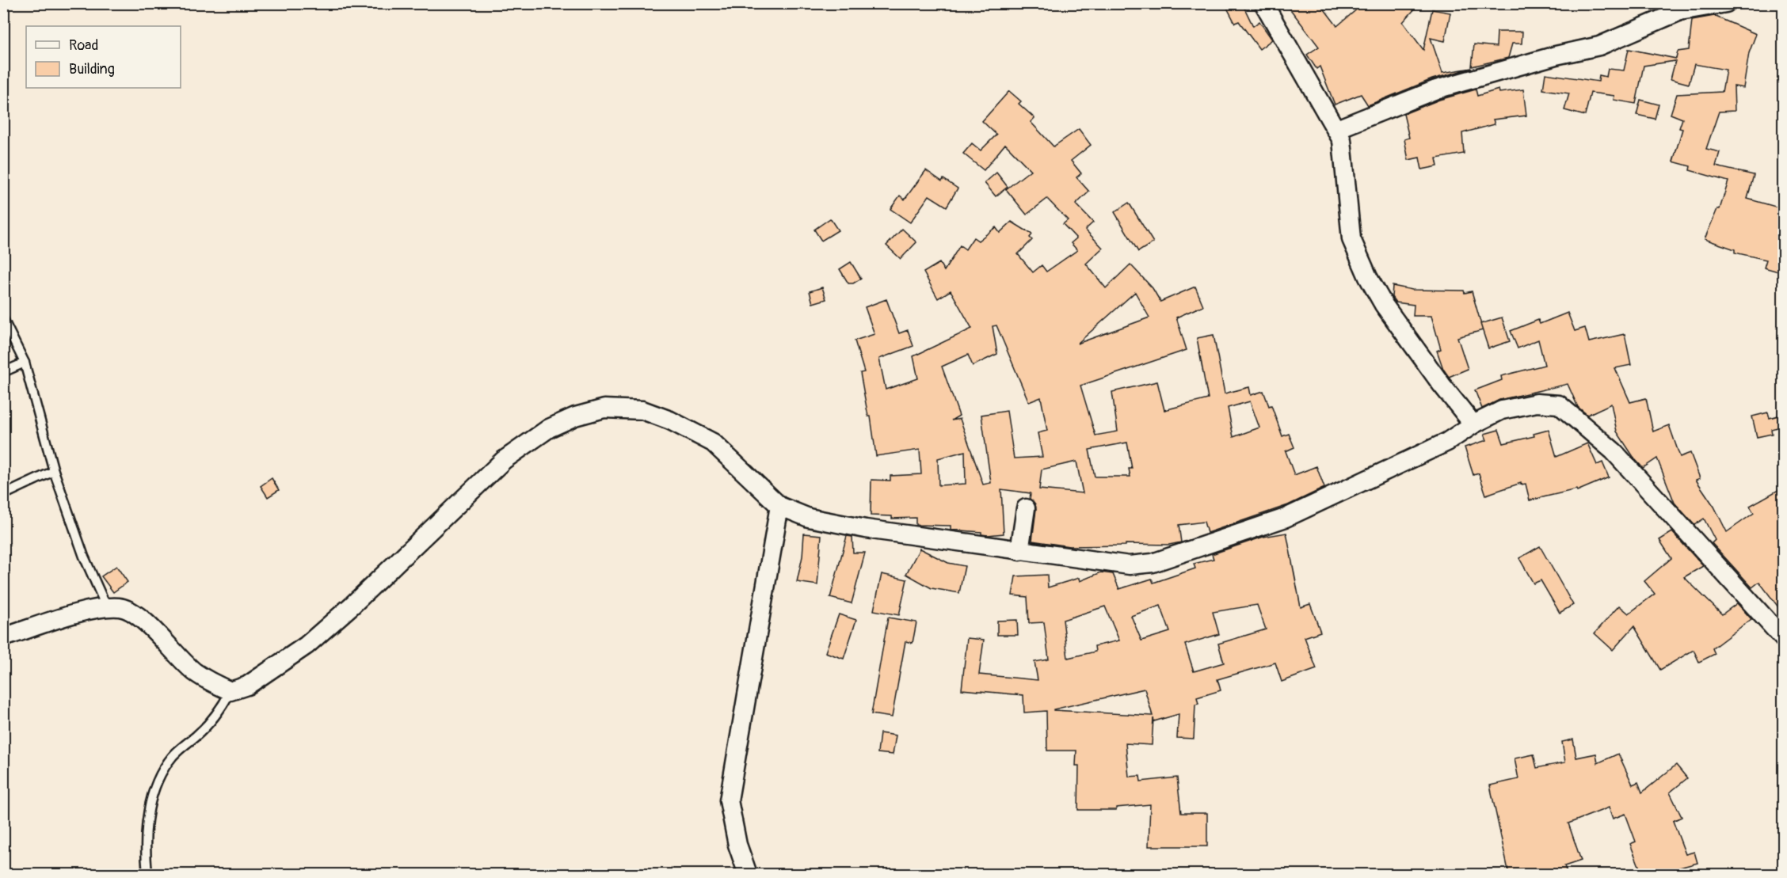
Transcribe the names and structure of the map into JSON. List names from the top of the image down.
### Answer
{
  "legend": ["Road", "Building"]
}
